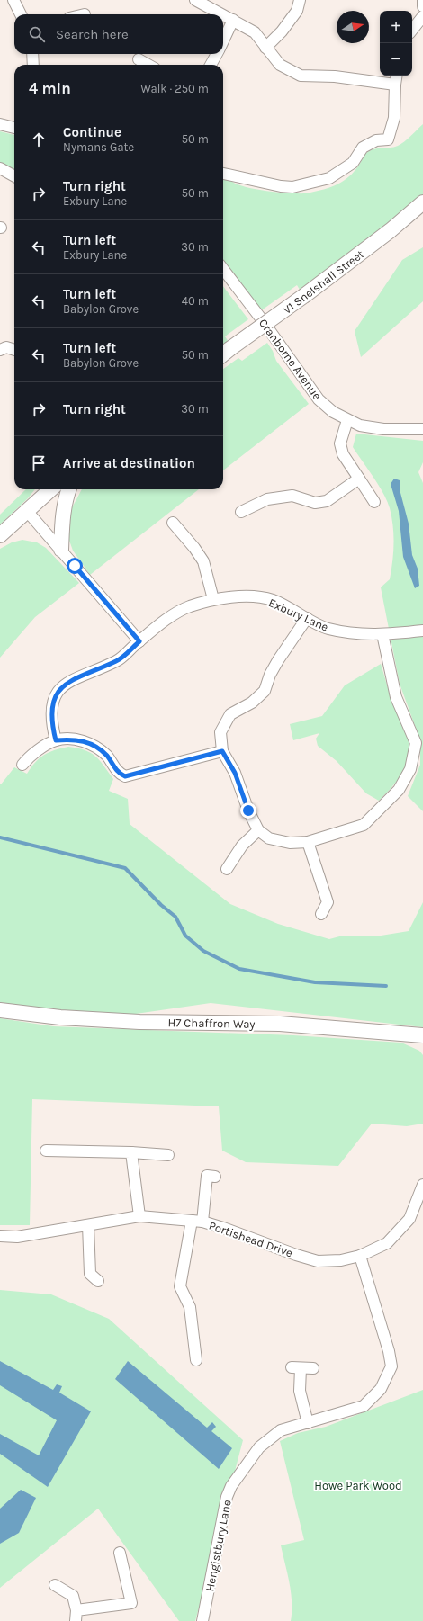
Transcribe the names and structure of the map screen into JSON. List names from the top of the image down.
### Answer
{
  "streets": {
    "street": [
      "V1 Snelshall Street",
      "Cranborne Avenue",
      "Exbury Lane",
      "H7 Chaffron Way",
      "Portishead Drive",
      "Hengistbury Lane"
    ]
  },
  "crossings": [
    ["Portishead Drive", "Hengistbury Lane"]
  ],
  "parks": ["Howe Park Wood"],
  "north": "right",
  "page": {
    "map_buttons": ["+", "−"],
    "search": "Search here",
    "heading": ["4 min", "Walk · 250 m"],
    "list": [
      ["Continue", "Nymans Gate", "50 m"],
      ["Turn right", "Exbury Lane", "50 m"],
      ["Turn left", "Exbury Lane", "30 m"],
      ["Turn left", "Babylon Grove", "40 m"],
      ["Turn left", "Babylon Grove", "50 m"],
      ["Turn right", "30 m"],
      "Arrive at destination"
    ]
  }
}
